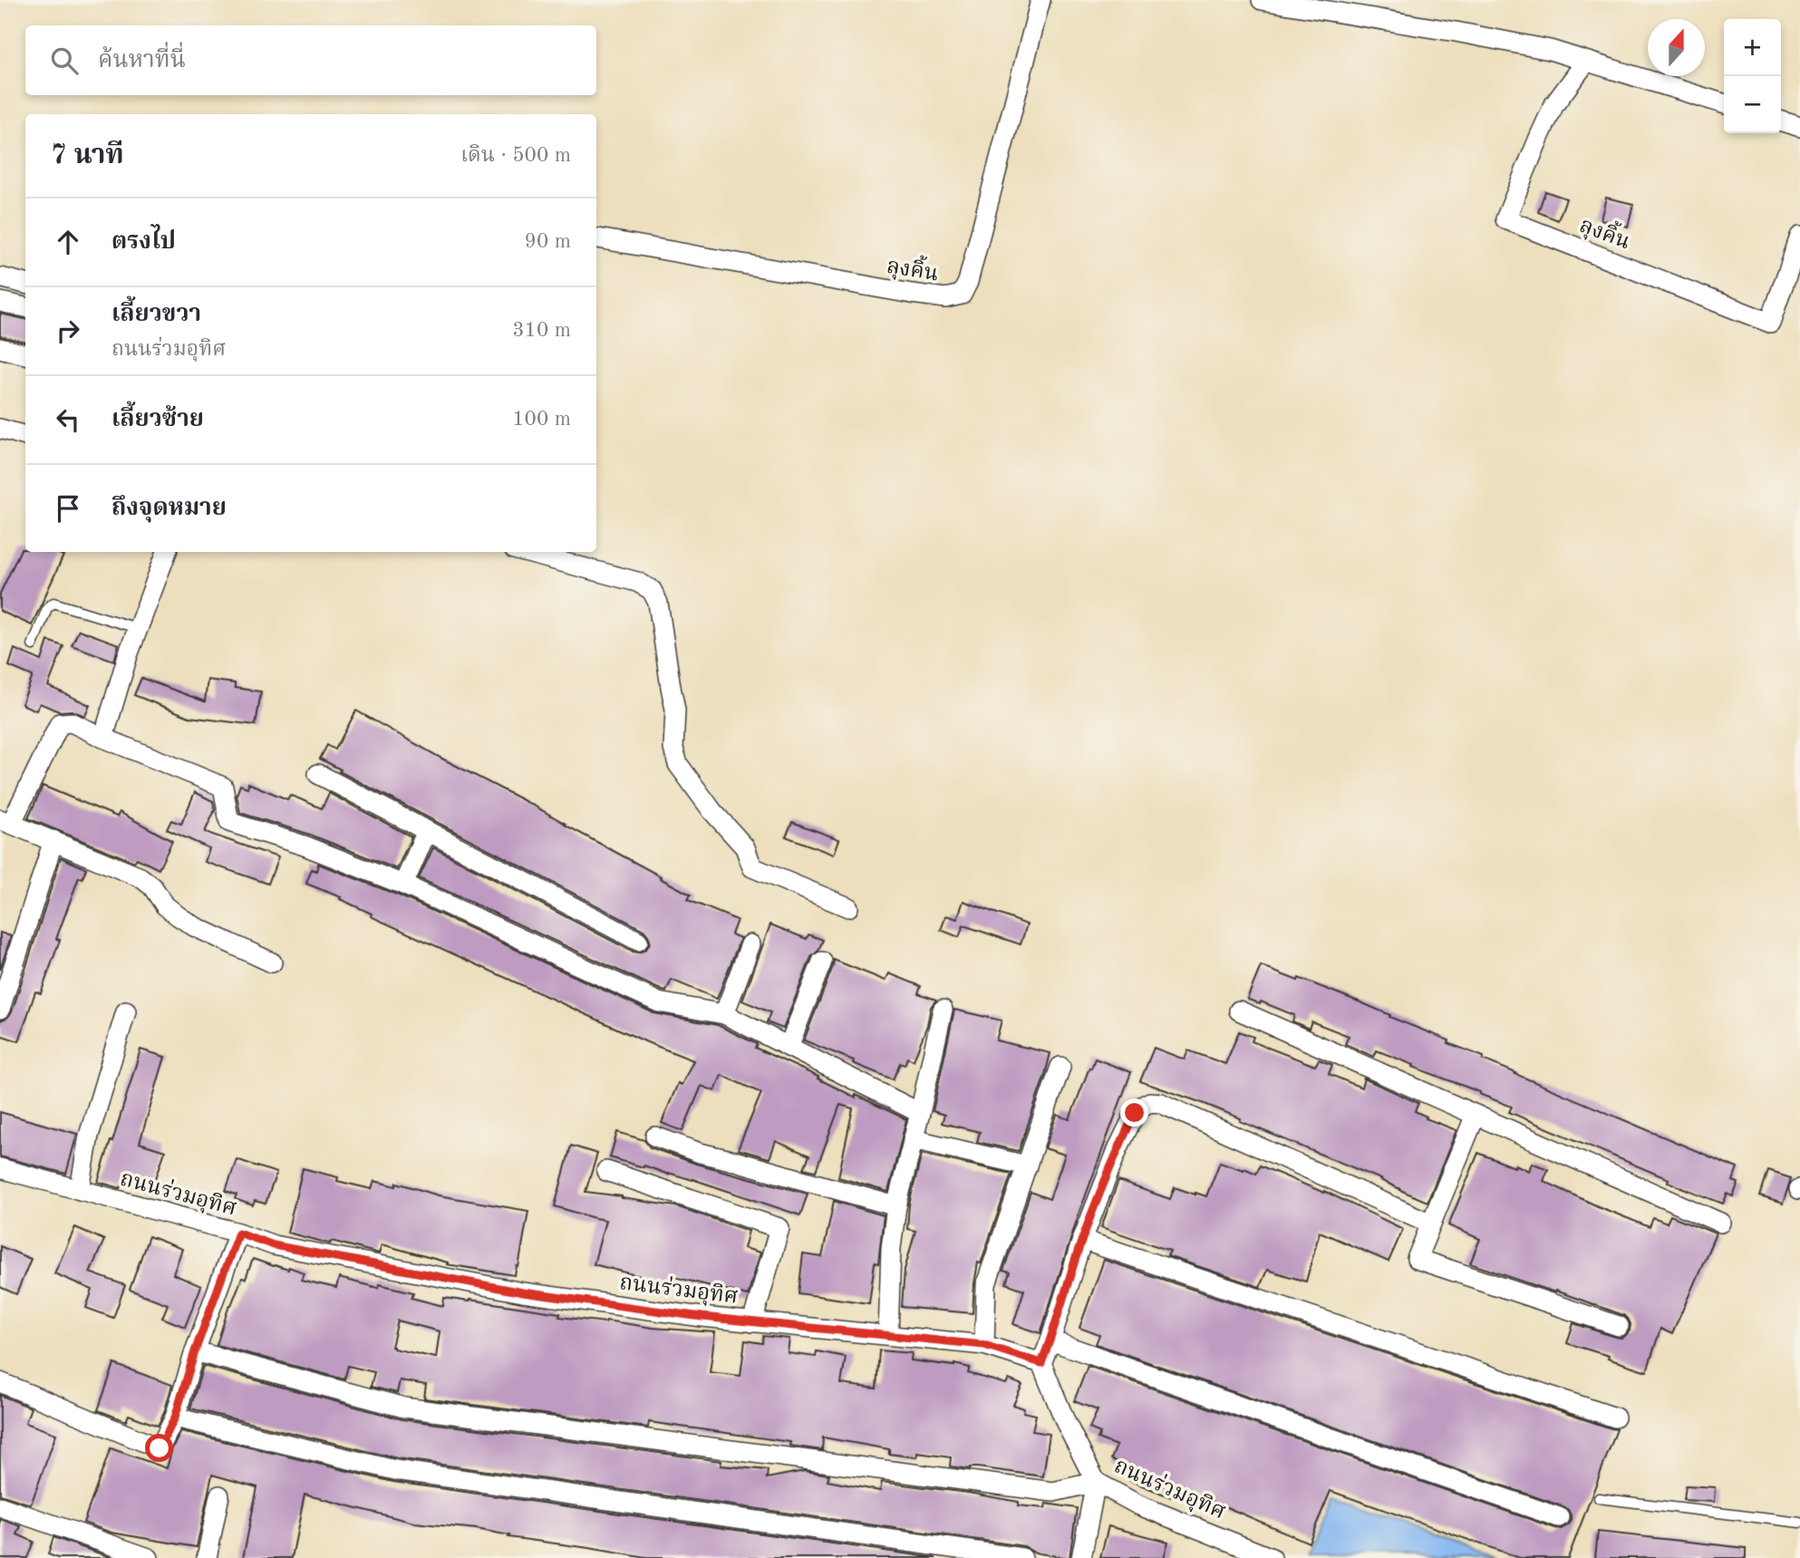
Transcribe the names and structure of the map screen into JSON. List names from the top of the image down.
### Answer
{
  "streets": {
    "street": ["ลุงคิ้น", "ถนนร่วมอุทิศ"]
  },
  "north": "top",
  "page": {
    "map_buttons": ["+", "−"],
    "search": "ค้นหาที่นี่",
    "heading": ["7 นาที", "เดิน · 500 m"],
    "list": [
      ["ตรงไป", "90 m"],
      ["เลี้ยวขวา", "ถนนร่วมอุทิศ", "310 m"],
      ["เลี้ยวซ้าย", "100 m"],
      "ถึงจุดหมาย"
    ]
  }
}
